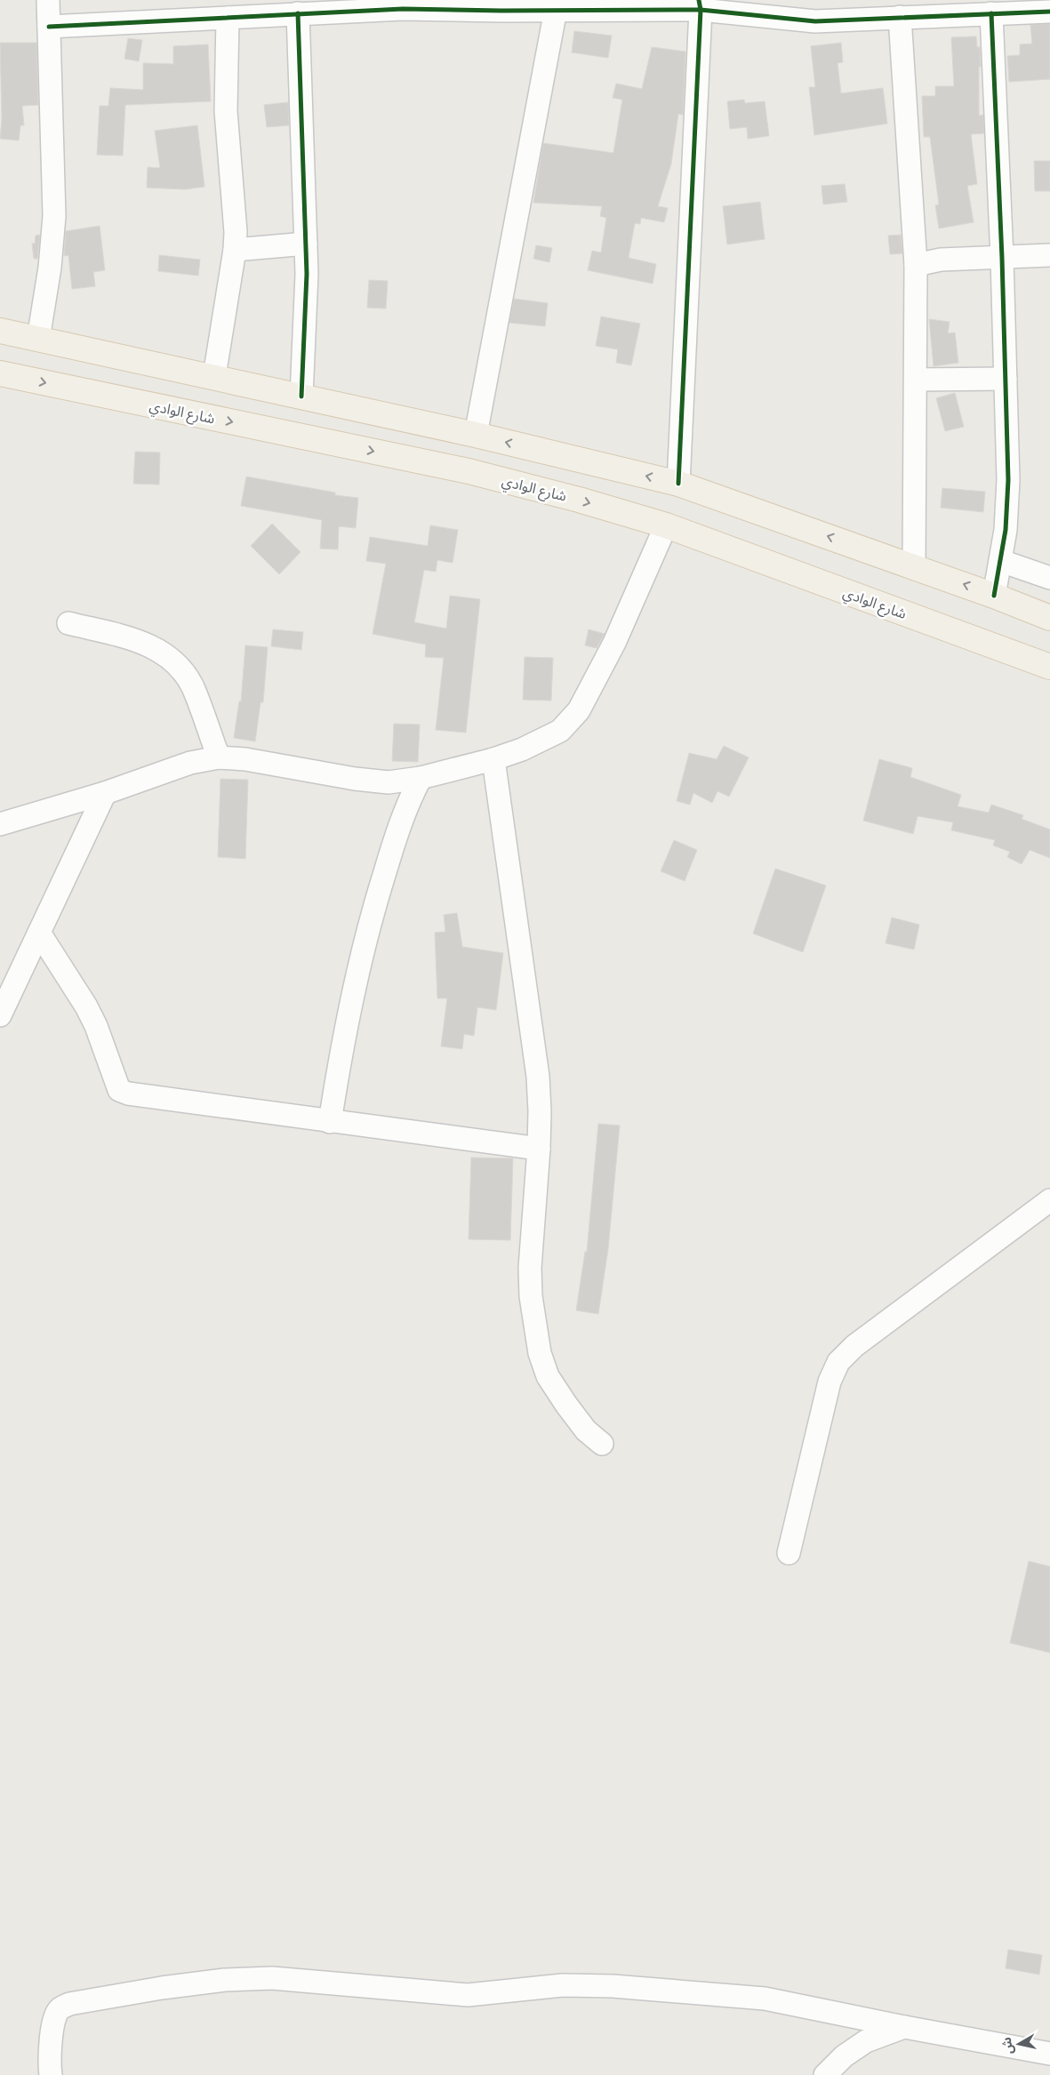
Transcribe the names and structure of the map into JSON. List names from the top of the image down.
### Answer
{
  "streets": {
    "main road": ["شارع الوادي"]
  },
  "north": "left"
}
